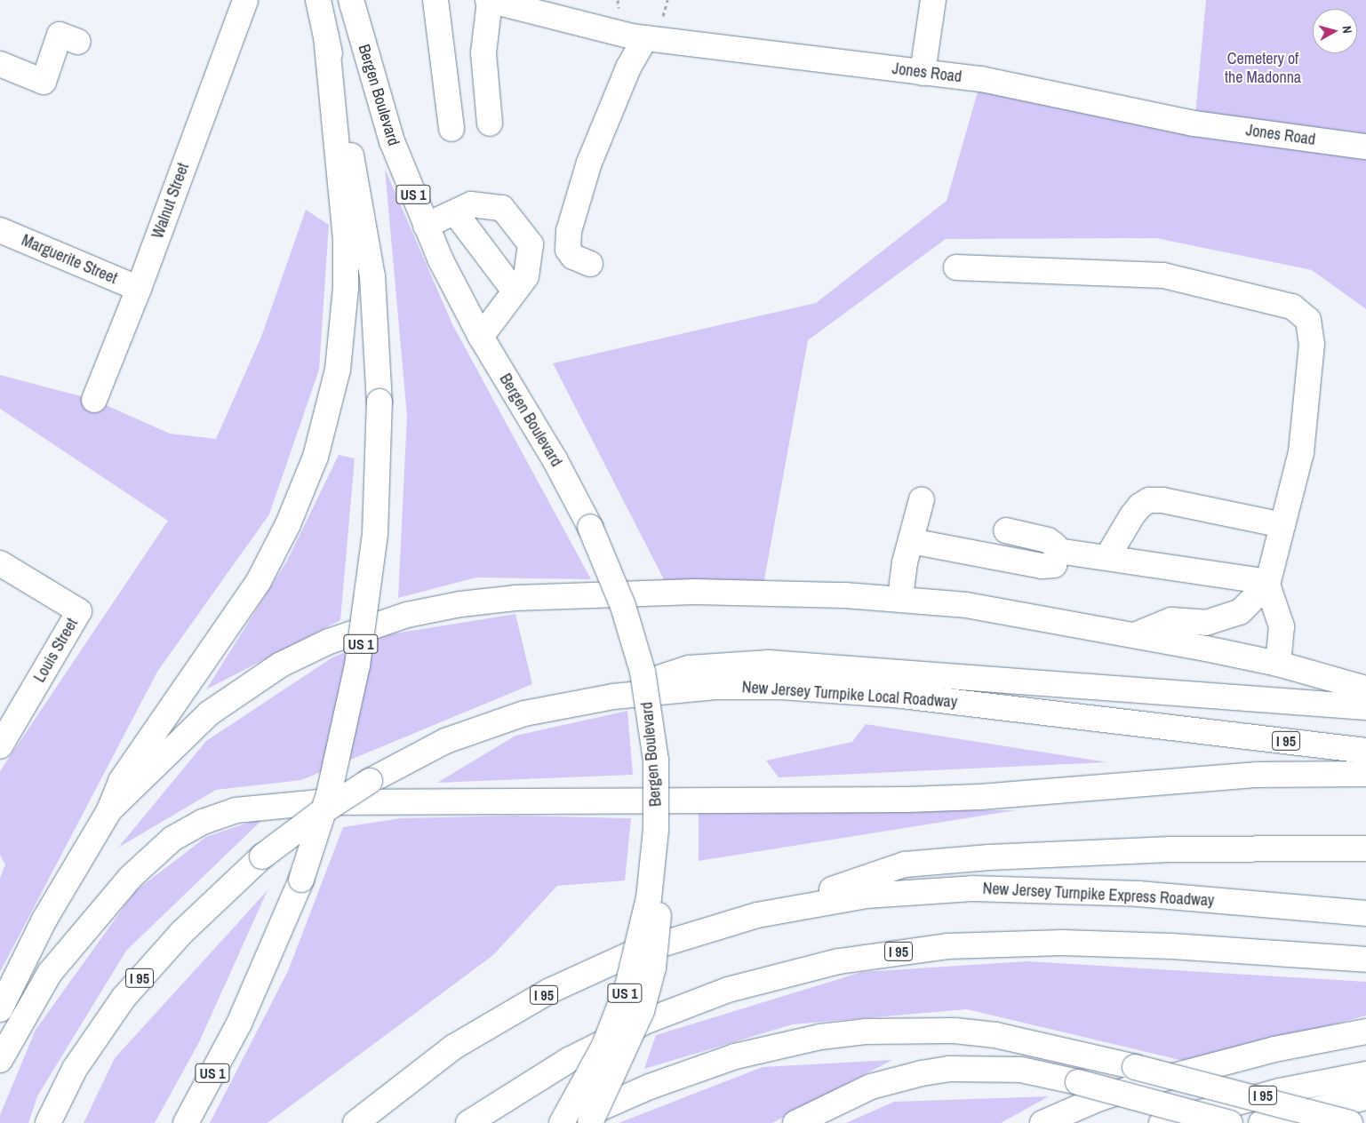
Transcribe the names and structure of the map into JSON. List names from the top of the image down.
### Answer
{
  "streets": {
    "main road": [
      "Jones Road",
      "Bergen Boulevard",
      "US 1",
      "Walnut Street",
      "Marguerite Street",
      "Louis Street",
      "New Jersey Turnpike Local Roadway",
      "I 95",
      "New Jersey Turnpike Express Roadway"
    ]
  },
  "crossings": [
    ["Bergen Boulevard", "US 1"],
    ["Walnut Street", "Marguerite Street"]
  ],
  "parks": ["Cemetery of the Madonna"],
  "north": "right"
}
